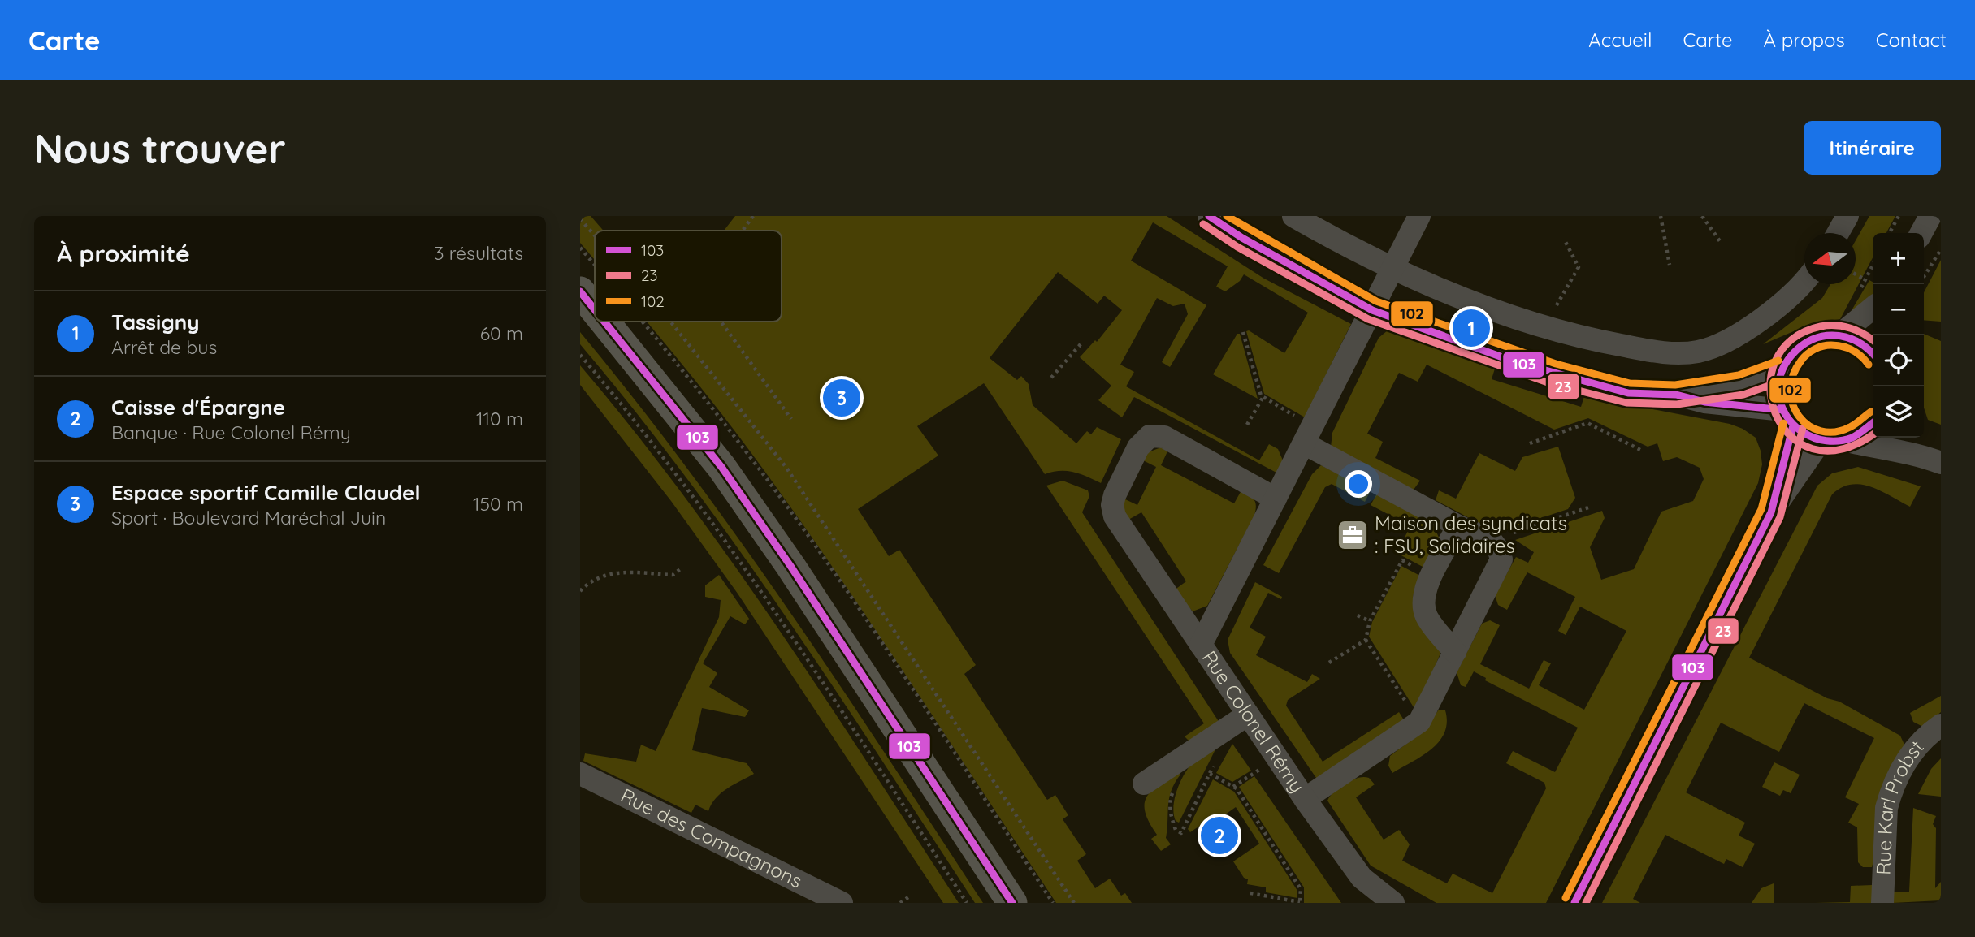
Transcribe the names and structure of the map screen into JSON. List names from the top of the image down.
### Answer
{
  "streets": {
    "street": ["Rue Colonel Rémy", "Rue Karl Probst", "Rue des Compagnons"]
  },
  "places": {
    "office": ["Maison des syndicats : FSU, Solidaires"]
  },
  "lines": ["transit line 103", "transit line 102", "transit line 23"],
  "legend": ["103", "23", "102"],
  "north": "left",
  "page": {
    "header": "Carte",
    "nav": [
      "Accueil",
      "Carte",
      "À propos",
      "Contact"
    ],
    "buttons": "Itinéraire",
    "title": "Nous trouver",
    "heading": ["À proximité", "3 résultats"],
    "map_buttons": ["+", "−"],
    "list": [
      {
        "mark": "1",
        "name": "Tassigny",
        "note": "Arrêt de bus",
        "value": "60 m"
      },
      {
        "mark": "2",
        "name": "Caisse d'Épargne",
        "note": "Banque · Rue Colonel Rémy",
        "value": "110 m"
      },
      {
        "mark": "3",
        "name": "Espace sportif Camille Claudel",
        "note": "Sport · Boulevard Maréchal Juin",
        "value": "150 m"
      }
    ],
    "pins": ["1", "3", "2"]
  }
}
